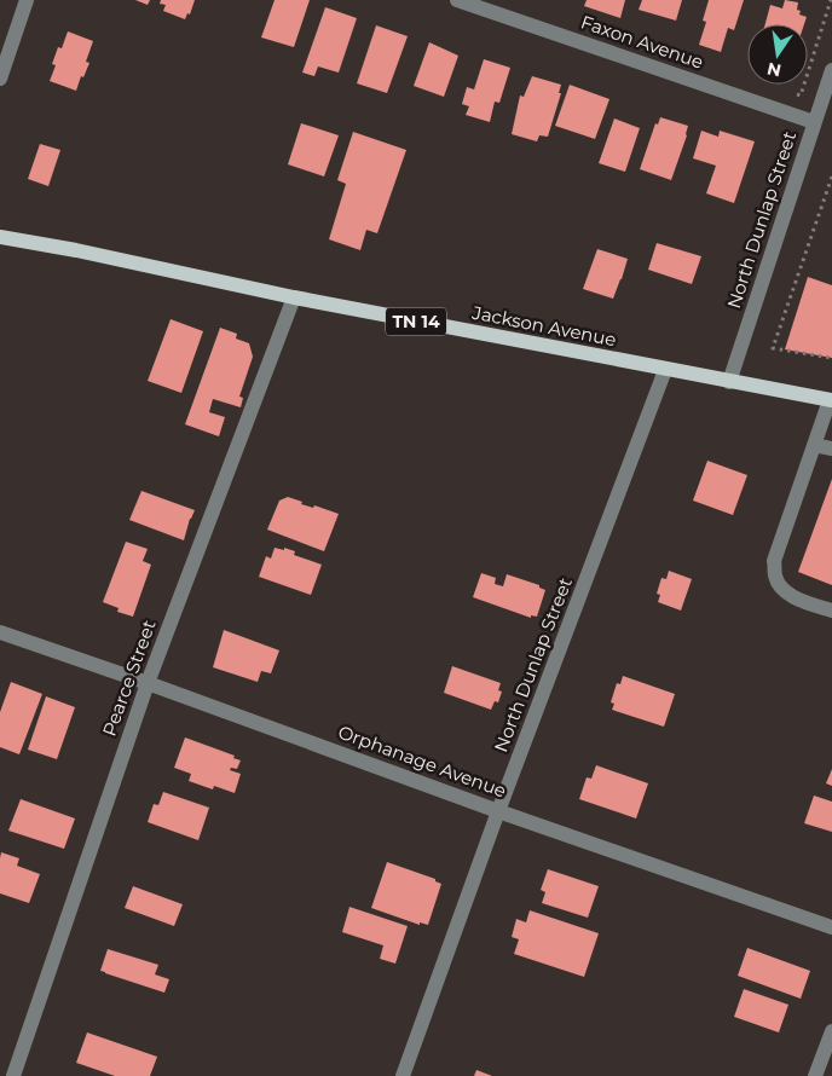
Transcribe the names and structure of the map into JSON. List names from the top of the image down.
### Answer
{
  "streets": {
    "main road": ["TN 14", "Jackson Avenue"],
    "street": [
      "Faxon Avenue",
      "North Dunlap Street",
      "Pearce Street",
      "Orphanage Avenue"
    ]
  },
  "crossings": [
    ["Faxon Avenue", "North Dunlap Street"],
    ["North Dunlap Street", "Jackson Avenue"],
    ["North Dunlap Street", "Orphanage Avenue"],
    ["Jackson Avenue", "Pearce Street"],
    ["Pearce Street", "Orphanage Avenue"]
  ],
  "north": "bottom"
}
